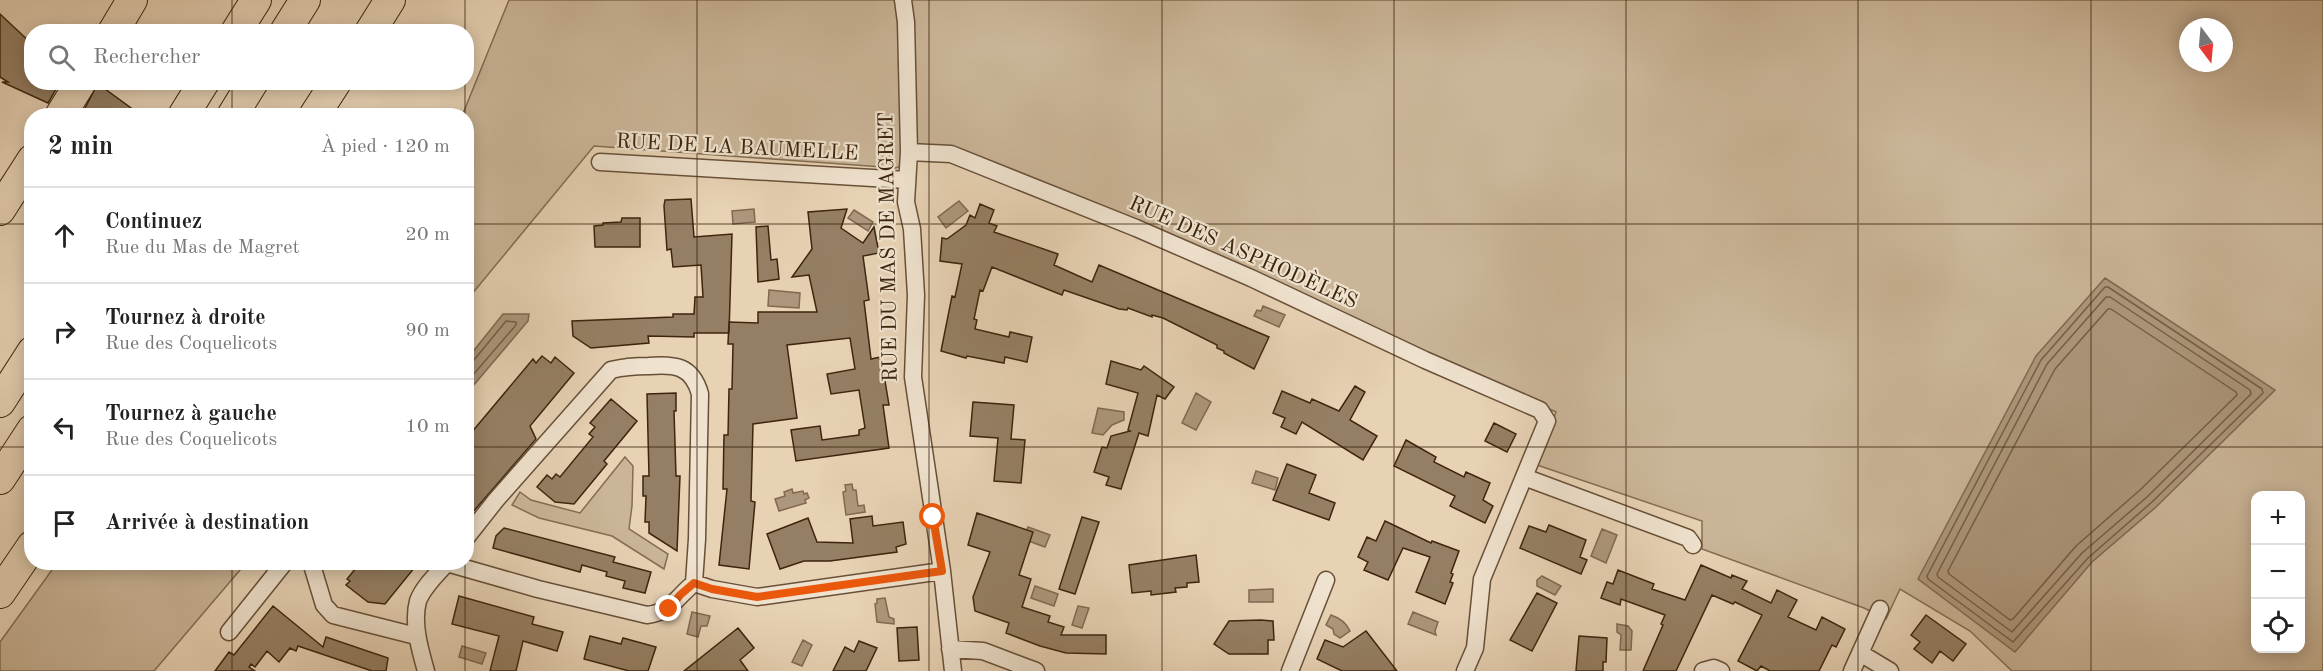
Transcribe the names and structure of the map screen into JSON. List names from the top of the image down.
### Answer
{
  "streets": {
    "street": ["RUE DE LA BAUMELLE", "RUE DU MAS DE MAGRET", "RUE DES ASPHODÈLES"]
  },
  "crossings": [
    ["RUE DE LA BAUMELLE", "RUE DU MAS DE MAGRET"],
    ["RUE DU MAS DE MAGRET", "RUE DES ASPHODÈLES"]
  ],
  "north": "bottom",
  "page": {
    "search": "Rechercher",
    "heading": ["2 min", "À pied · 120 m"],
    "list": [
      ["Continuez", "Rue du Mas de Magret", "20 m"],
      ["Tournez à droite", "Rue des Coquelicots", "90 m"],
      ["Tournez à gauche", "Rue des Coquelicots", "10 m"],
      "Arrivée à destination"
    ],
    "map_buttons": ["+", "−"]
  }
}
